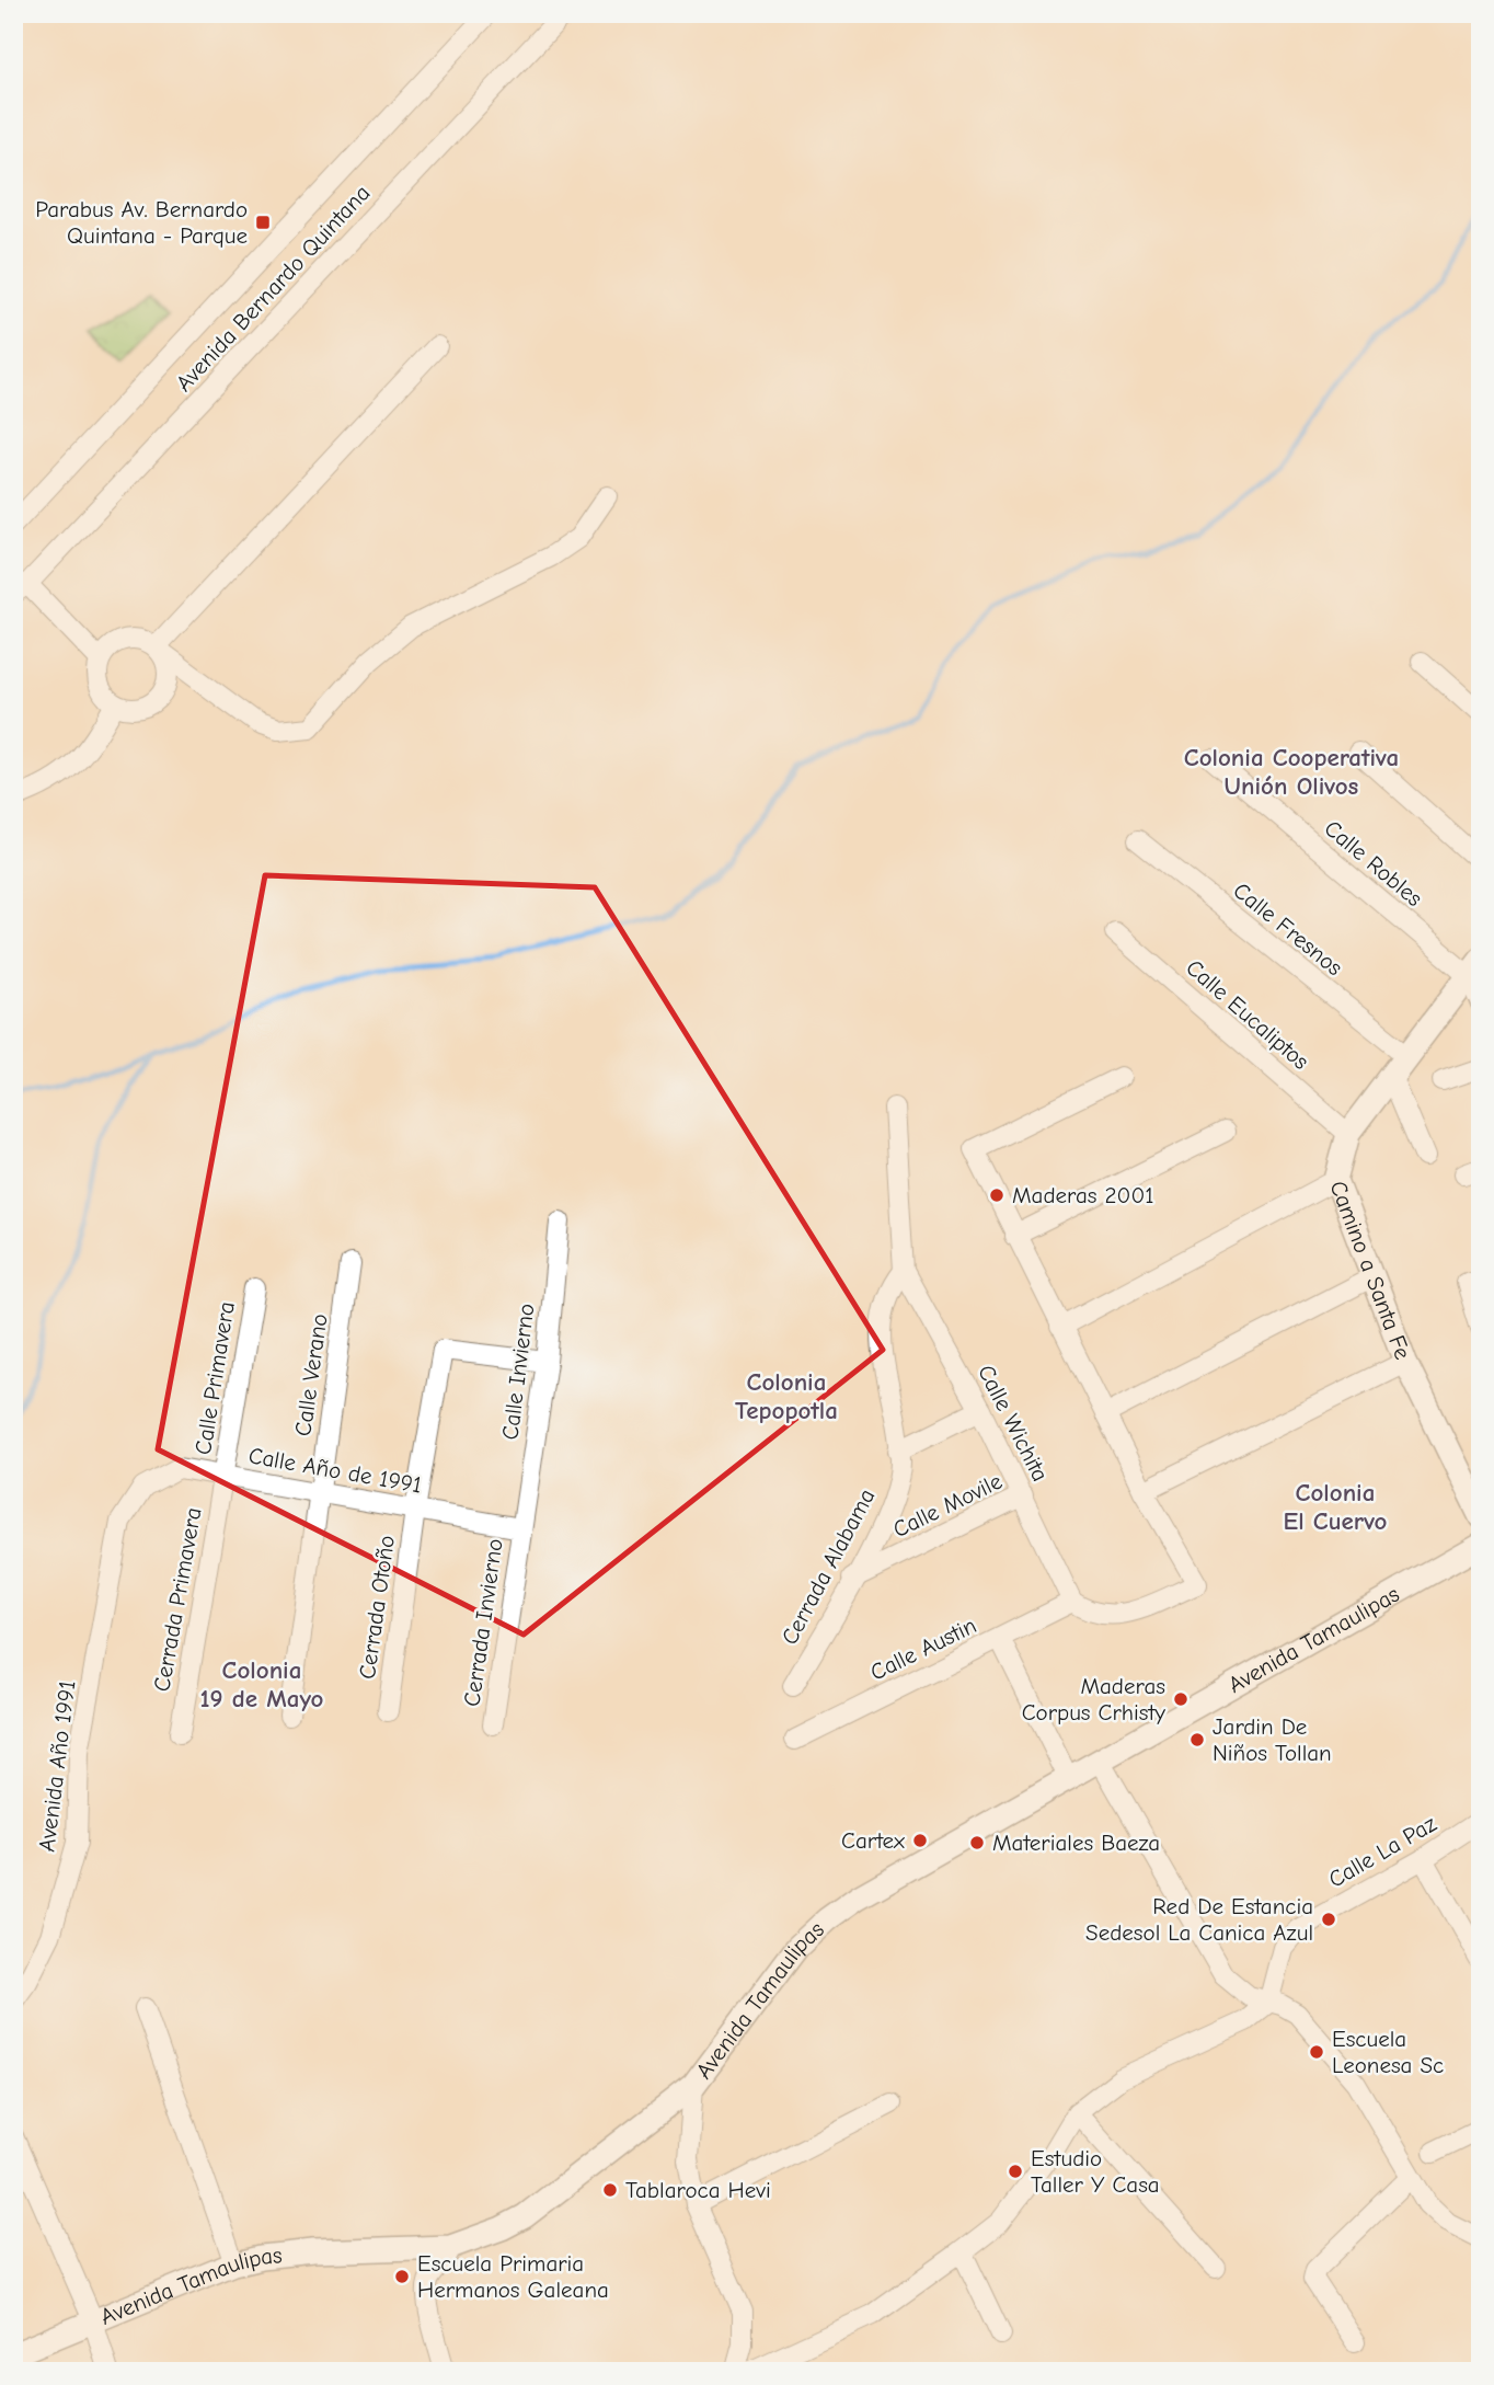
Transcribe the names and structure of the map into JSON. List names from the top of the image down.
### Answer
{
  "streets": {
    "street": [
      "Avenida Bernardo Quintana",
      "Calle Robles",
      "Calle Fresnos",
      "Calle Eucaliptos",
      "Camino a Santa Fe",
      "Calle Invierno",
      "Calle Verano",
      "Calle Primavera",
      "Calle Wichita",
      "Calle Año de 1991",
      "Calle Movile",
      "Cerrada Alabama",
      "Cerrada Primavera",
      "Cerrada Otoño",
      "Cerrada Invierno",
      "Avenida Tamaulipas",
      "Calle Austin",
      "Avenida Año 1991",
      "Calle La Paz"
    ]
  },
  "crossings": [
    ["Calle Robles", "Camino a Santa Fe"],
    ["Calle Fresnos", "Camino a Santa Fe"],
    ["Calle Eucaliptos", "Camino a Santa Fe"],
    ["Calle Invierno", "Calle Año de 1991"],
    ["Calle Invierno", "Cerrada Otoño"],
    ["Calle Invierno", "Cerrada Invierno"],
    ["Calle Verano", "Calle Año de 1991"],
    ["Calle Primavera", "Calle Año de 1991"],
    ["Calle Primavera", "Cerrada Primavera"],
    ["Calle Wichita", "Calle Movile"],
    ["Calle Wichita", "Cerrada Alabama"],
    ["Calle Wichita", "Calle Austin"],
    ["Calle Año de 1991", "Cerrada Primavera"],
    ["Calle Año de 1991", "Cerrada Otoño"],
    ["Calle Año de 1991", "Cerrada Invierno"],
    ["Calle Año de 1991", "Avenida Año 1991"],
    ["Calle Movile", "Cerrada Alabama"]
  ],
  "districts": [
    "Colonia Cooperativa Unión Olivos",
    "Colonia Tepopotla",
    "Colonia El Cuervo",
    "Colonia 19 de Mayo"
  ],
  "places": {
    "transit": ["Parabus Av. Bernardo Quintana - Parque"],
    "other": [
      "Maderas 2001",
      "Maderas Corpus Crhisty",
      "Jardin De Niños Tollan",
      "Cartex",
      "Materiales Baeza",
      "Red De Estancia Sedesol La Canica Azul",
      "Escuela Leonesa Sc",
      "Estudio Taller Y Casa",
      "Tablaroca Hevi",
      "Escuela Primaria Hermanos Galeana"
    ]
  }
}
